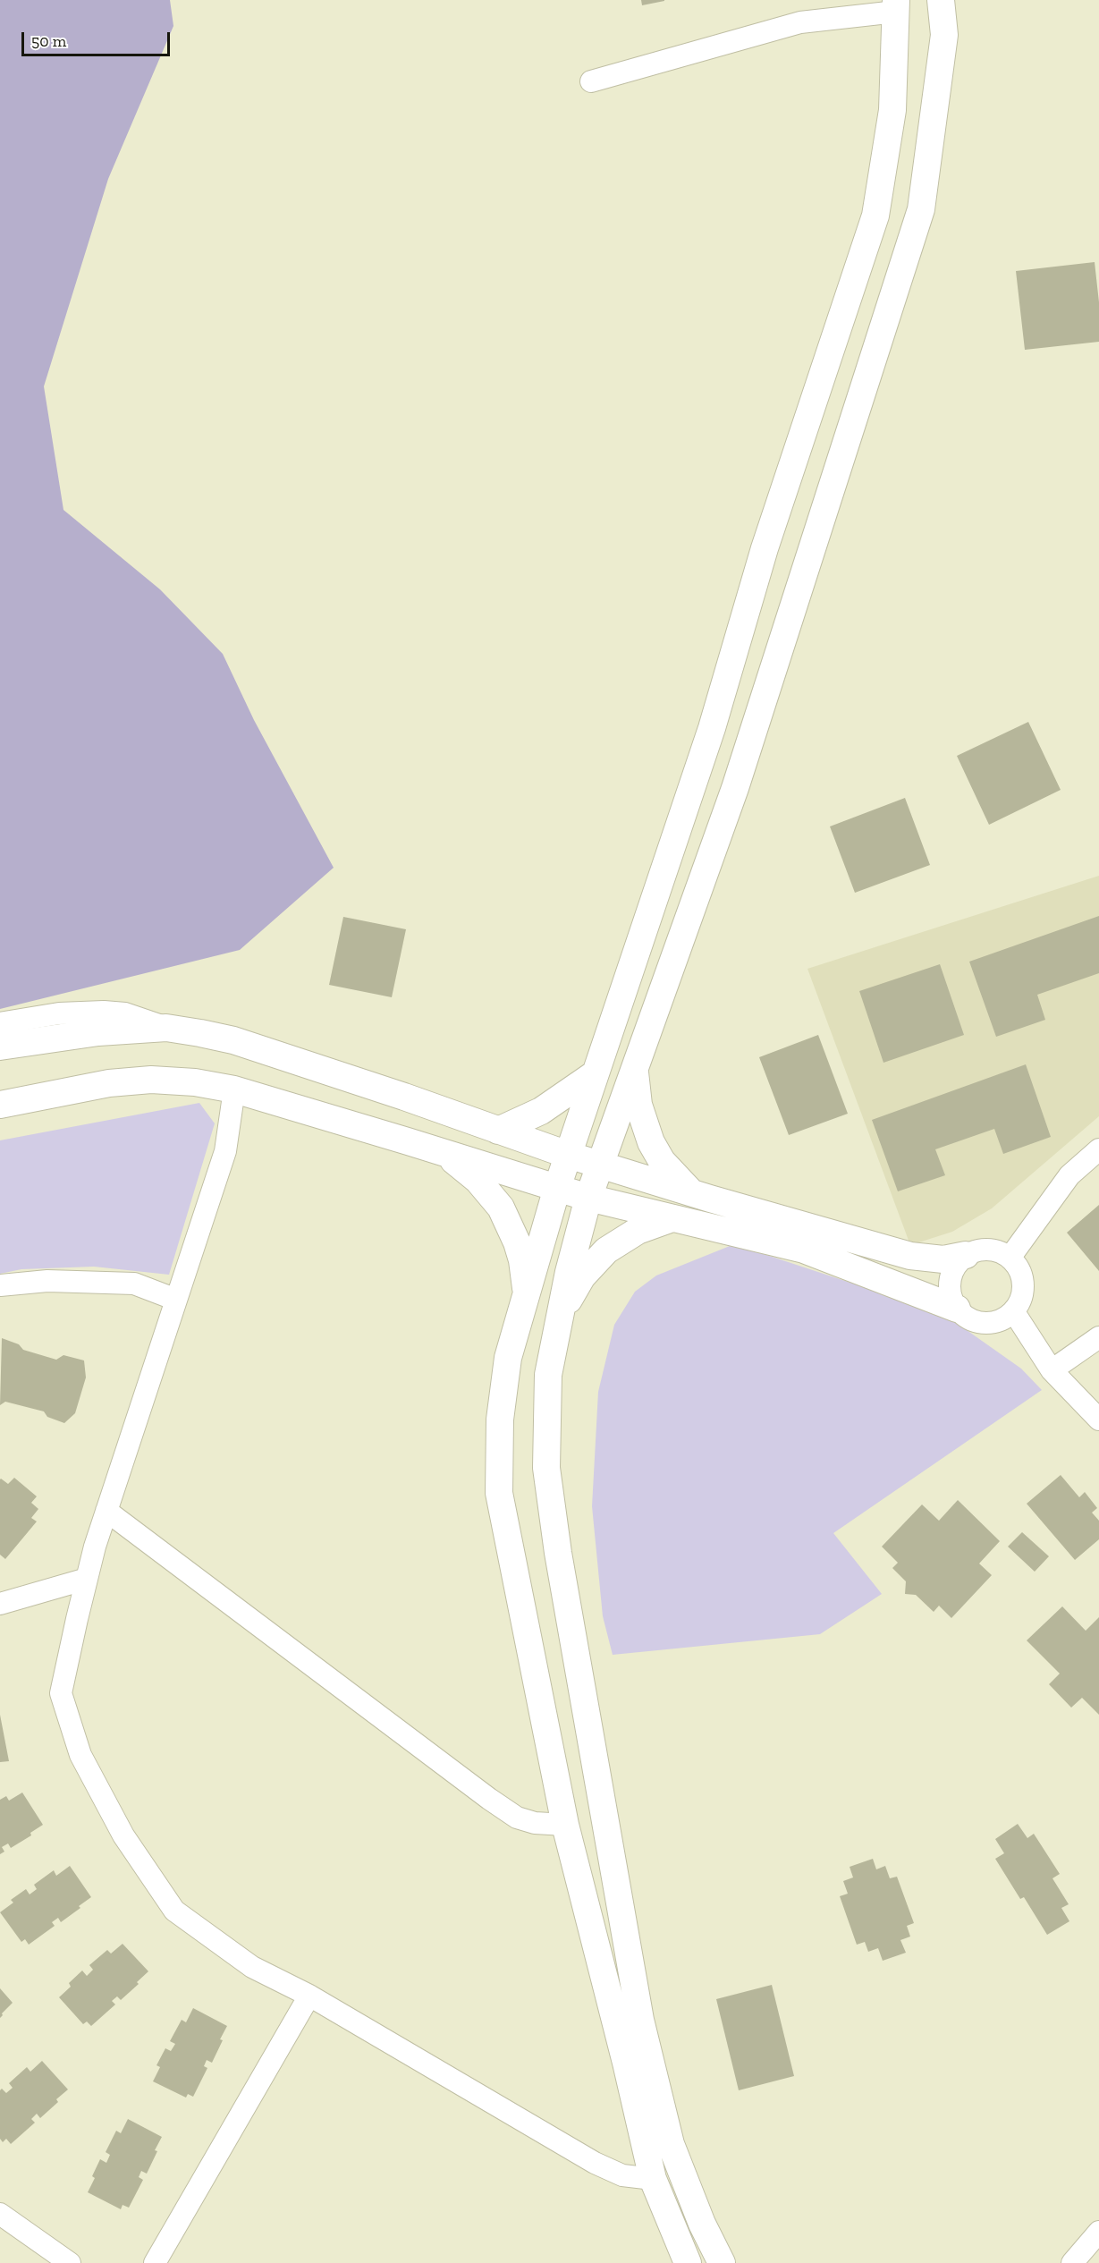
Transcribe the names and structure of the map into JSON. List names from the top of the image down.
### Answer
{
  "scale_bar": "50 m"
}
